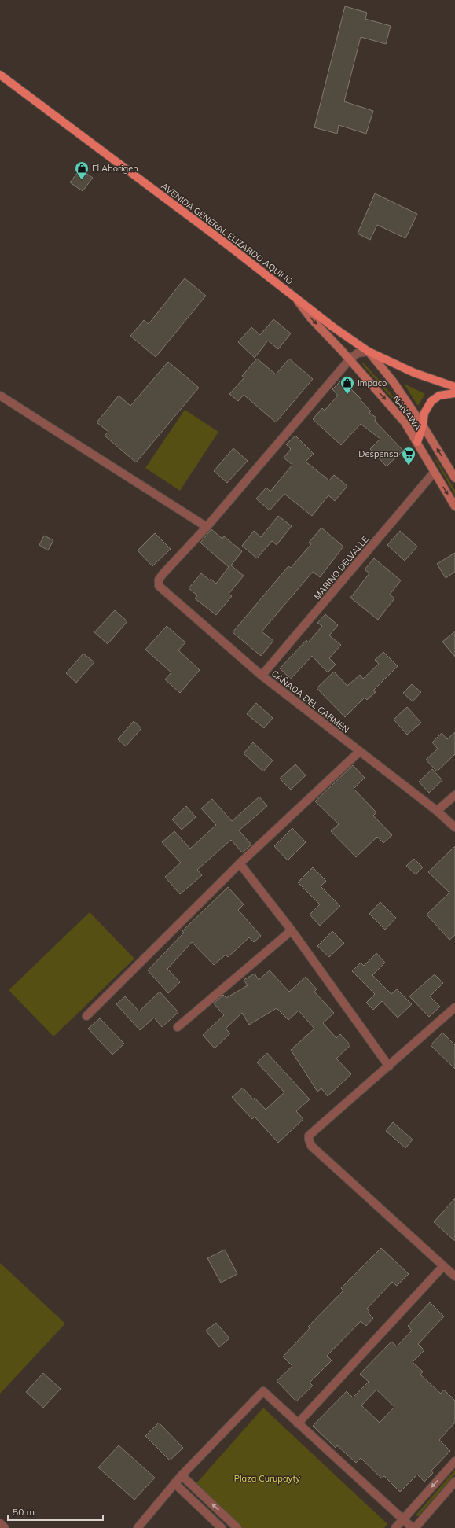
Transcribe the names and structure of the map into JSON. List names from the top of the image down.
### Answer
{
  "streets": {
    "main road": ["AVENIDA GENERAL ELIZARDO AQUINO", "NANAWA"],
    "street": ["MARINO DELVALLE", "CAÑADA DEL CARMEN"]
  },
  "crossings": [
    ["AVENIDA GENERAL ELIZARDO AQUINO", "NANAWA"],
    ["NANAWA", "MARINO DELVALLE"],
    ["MARINO DELVALLE", "CAÑADA DEL CARMEN"]
  ],
  "parks": ["Plaza Curupayty"],
  "places": {
    "shop": ["El Aborigen", "Impaco"],
    "supermarket": ["Despensa"]
  },
  "scale_bar": "50 m"
}
